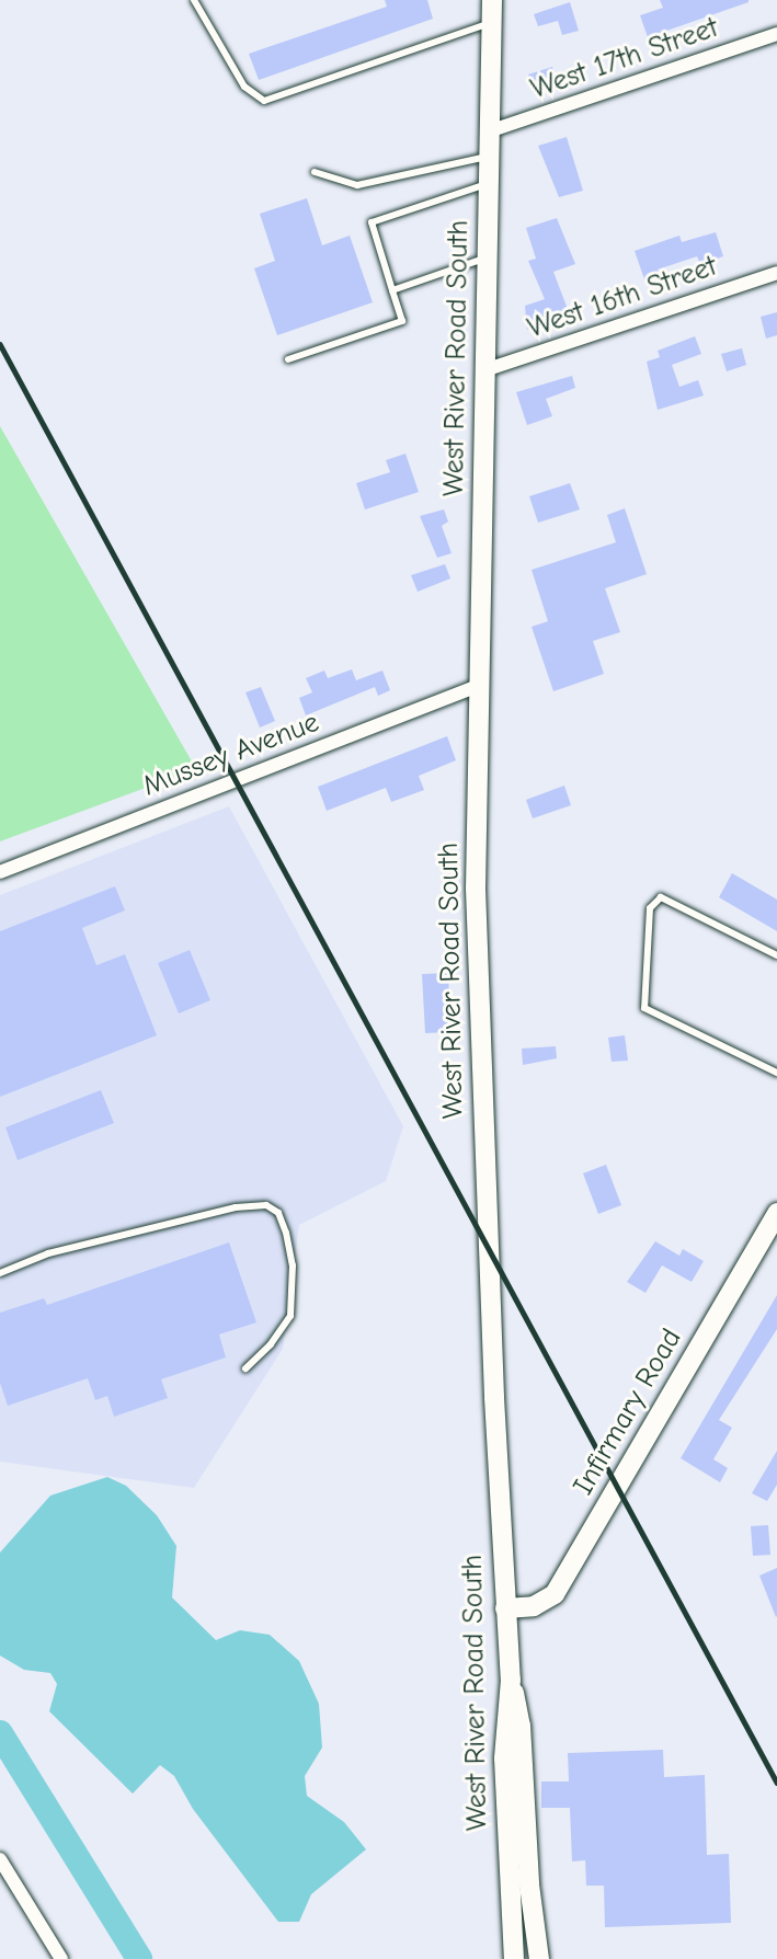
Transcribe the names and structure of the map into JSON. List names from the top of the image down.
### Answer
{
  "streets": {
    "main road": ["West River Road South", "Infirmary Road"],
    "street": ["West 17th Street", "West 16th Street", "Mussey Avenue"]
  },
  "crossings": [
    ["West 17th Street", "West River Road South"],
    ["West 16th Street", "West River Road South"],
    ["West River Road South", "Mussey Avenue"],
    ["West River Road South", "Infirmary Road"]
  ]
}
